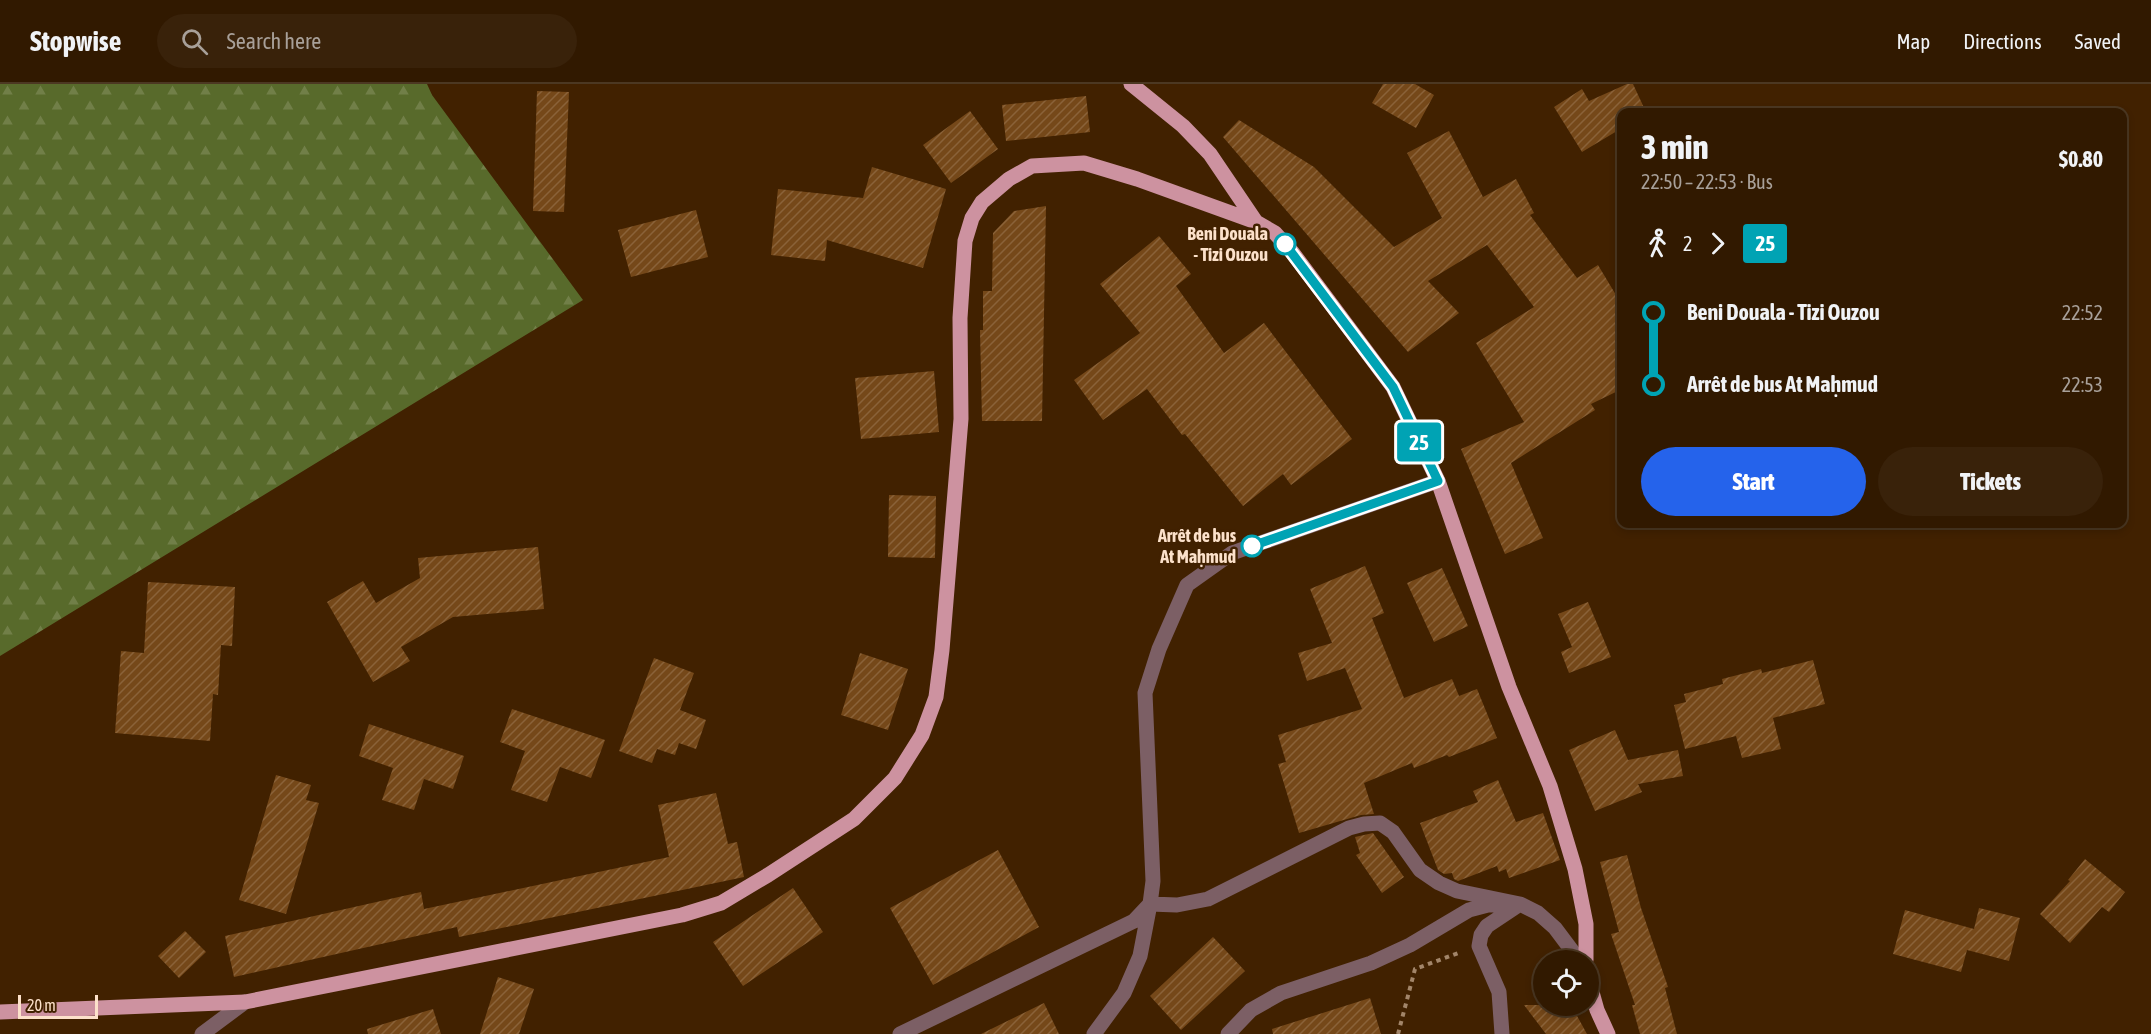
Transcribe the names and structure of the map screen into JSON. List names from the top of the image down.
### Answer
{
  "places": ["Beni Douala - Tizi Ouzou", "Arrêt de bus At Maḥmud"],
  "lines": ["bus line 25"],
  "scale_bar": "20 m",
  "page": {
    "header": "Stopwise",
    "search": "Search here",
    "nav": ["Map", "Directions", "Saved"],
    "on_map": "25",
    "heading": ["3 min", "22:50 – 22:53 · Bus", "$0.80"],
    "legs": ["2", "25"],
    "list": [
      {
        "name": "Beni Douala - Tizi Ouzou",
        "value": "22:52"
      },
      {
        "name": "Arrêt de bus At Maḥmud",
        "value": "22:53"
      }
    ],
    "buttons": ["Start", "Tickets"],
    "scale": "20 m"
  }
}
